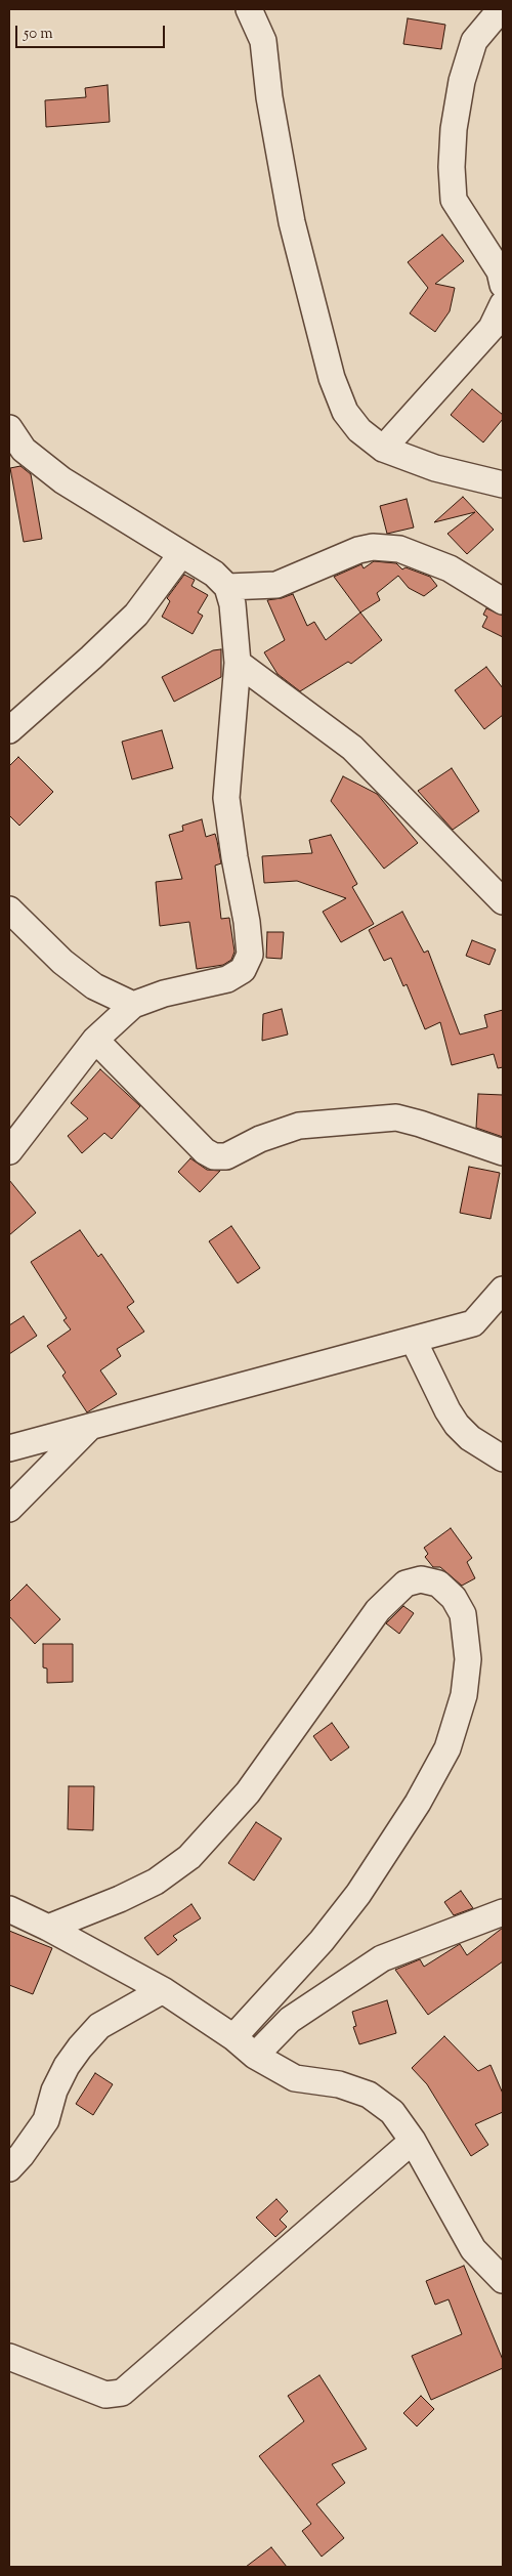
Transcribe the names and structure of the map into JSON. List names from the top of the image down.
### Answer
{
  "scale_bar": "50 m"
}
